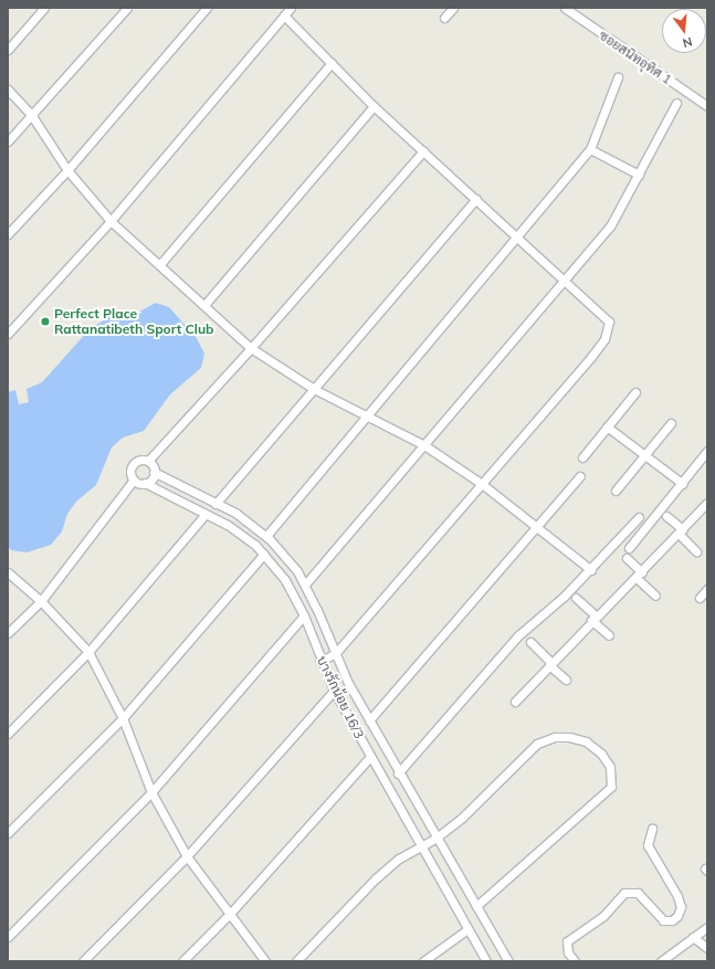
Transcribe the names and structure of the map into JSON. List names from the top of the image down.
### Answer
{
  "streets": {
    "street": ["ซอยสนิทอุทิศ 1", "บางรักน้อย 16/3"]
  },
  "places": ["Perfect Place Rattanatibeth Sport Club"],
  "north": "bottom"
}
